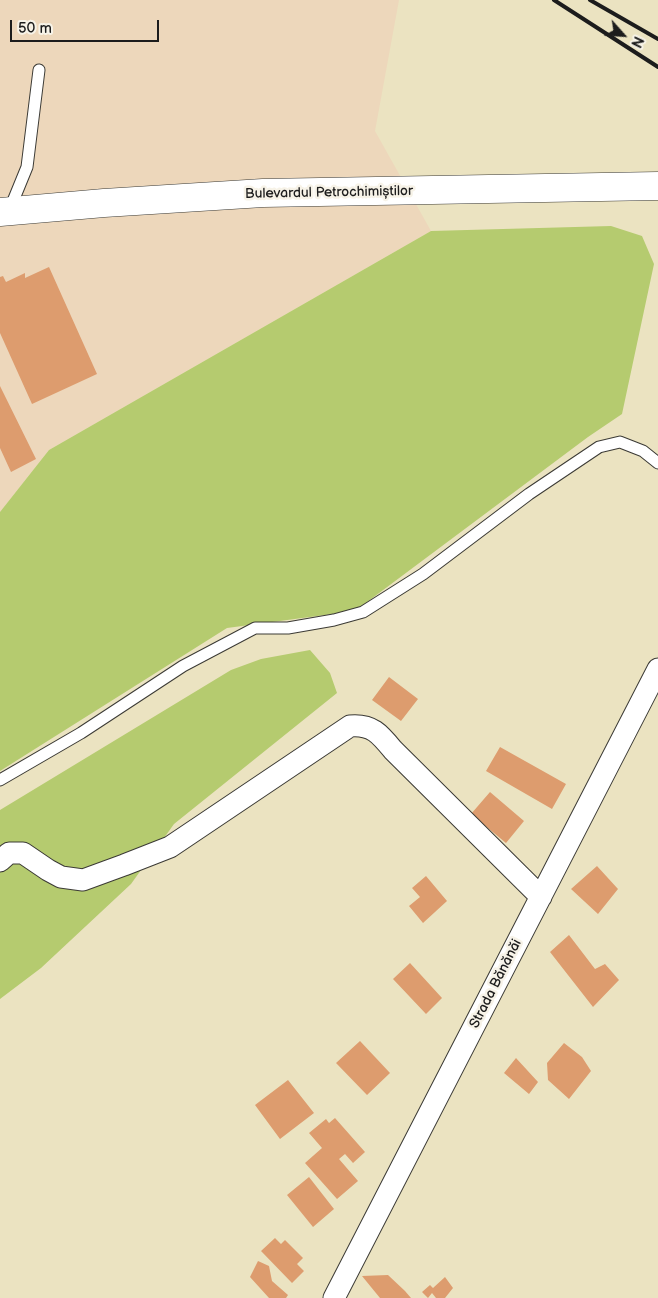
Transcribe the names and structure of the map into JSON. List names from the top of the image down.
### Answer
{
  "streets": {
    "main road": ["Bulevardul Petrochimiștilor"],
    "street": ["Strada Bănănăi"]
  },
  "scale_bar": "50 m",
  "north": "bottom right"
}
